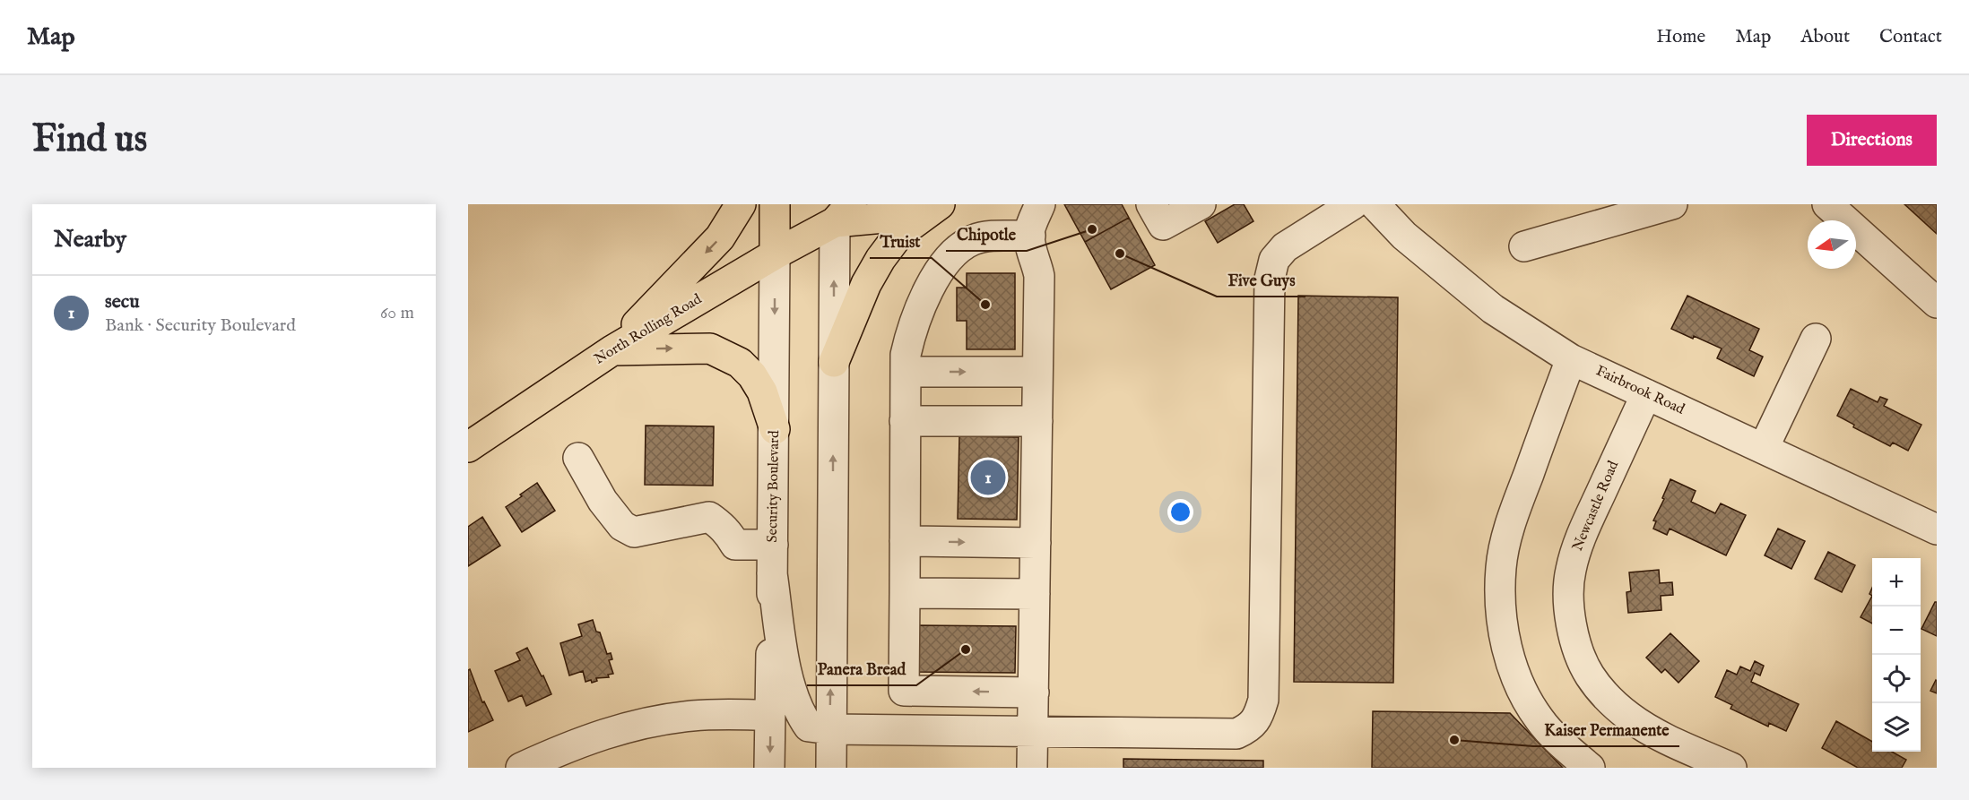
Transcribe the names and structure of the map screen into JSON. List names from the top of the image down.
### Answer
{
  "streets": {
    "main road": ["North Rolling Road", "Security Boulevard"],
    "street": ["Fairbrook Road", "Newcastle Road"]
  },
  "crossings": [
    ["North Rolling Road", "Security Boulevard"],
    ["Fairbrook Road", "Newcastle Road"]
  ],
  "one_way": ["Security Boulevard"],
  "places": [
    "Chipotle",
    "Five Guys",
    "Truist",
    "Panera Bread",
    "Kaiser Permanente"
  ],
  "north": "left",
  "page": {
    "header": "Map",
    "nav": [
      "Home",
      "Map",
      "About",
      "Contact"
    ],
    "buttons": "Directions",
    "title": "Find us",
    "heading": "Nearby",
    "list": [
      {
        "mark": "1",
        "name": "secu",
        "note": "Bank · Security Boulevard",
        "value": "60 m"
      }
    ],
    "pins": "1",
    "map_buttons": ["+", "−"]
  }
}
